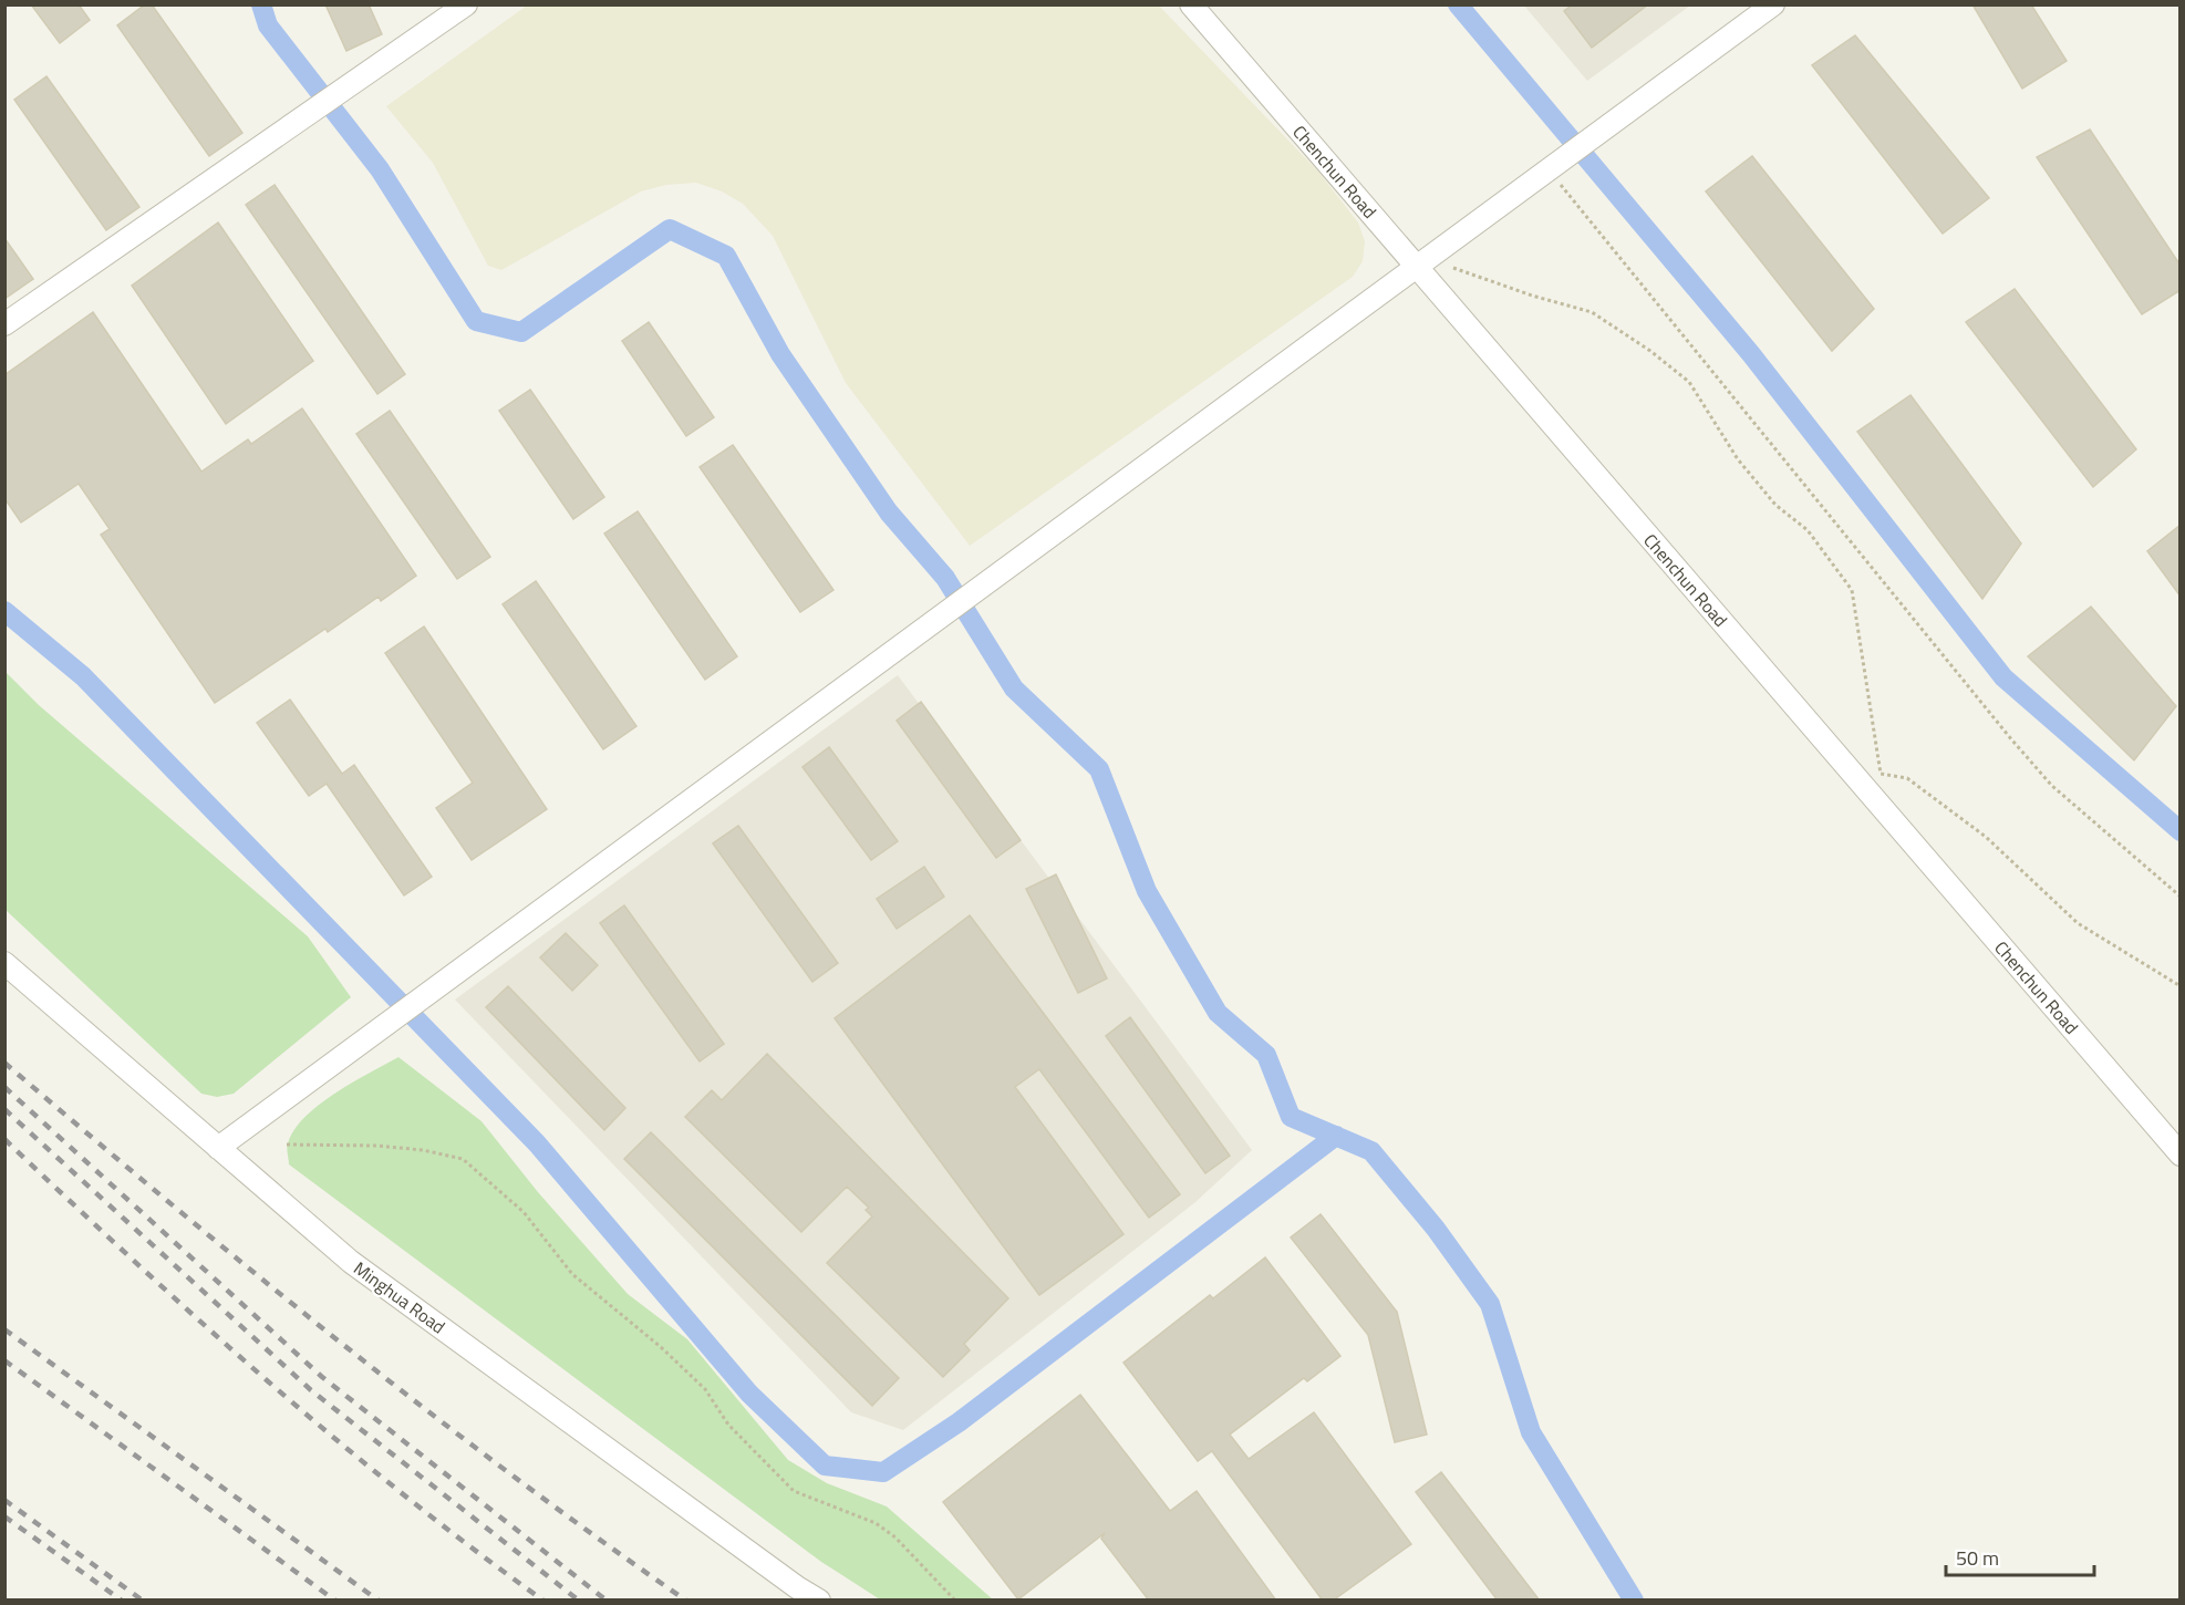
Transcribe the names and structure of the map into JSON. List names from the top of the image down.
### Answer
{
  "streets": {
    "street": ["Chenchun Road", "Minghua Road"]
  },
  "scale_bar": "50 m"
}
